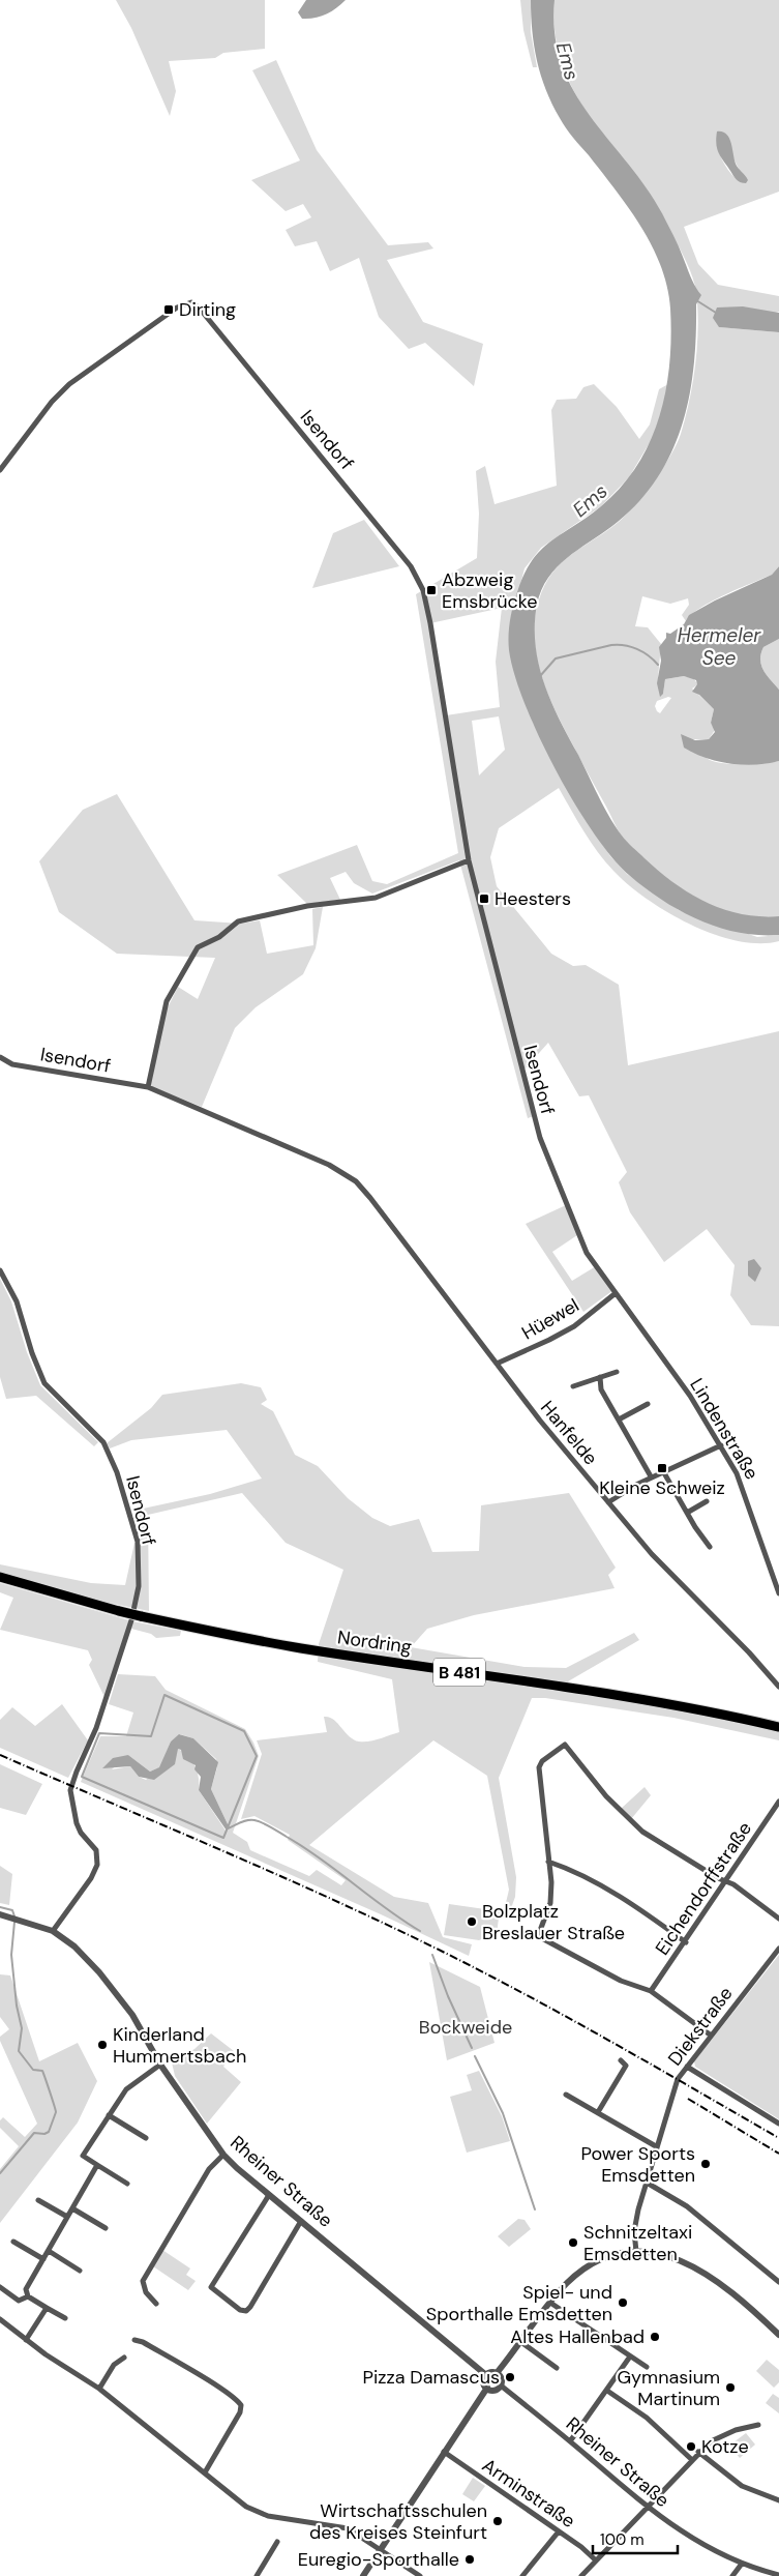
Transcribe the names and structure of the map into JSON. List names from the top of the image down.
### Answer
{
  "streets": {
    "main road": ["Nordring", "B 481"],
    "street": [
      "Isendorf",
      "Hüewel",
      "Lindenstraße",
      "Hanfelde",
      "Eichendorffstraße",
      "Diekstraße",
      "Rheiner Straße",
      "Arminstraße"
    ]
  },
  "crossings": [
    ["Isendorf", "Hüewel"],
    ["Isendorf", "Lindenstraße"],
    ["Isendorf", "Hanfelde"],
    ["Isendorf", "Rheiner Straße"],
    ["Hüewel", "Lindenstraße"],
    ["Hüewel", "Hanfelde"]
  ],
  "water": ["Ems", "Hermeler See"],
  "parks": ["Bockweide"],
  "places": {
    "transit": [
      "Dirting",
      "Abzweig Emsbrücke",
      "Heesters",
      "Kleine Schweiz"
    ],
    "other": [
      "Bolzplatz Breslauer Straße",
      "Kinderland Hummertsbach",
      "Power Sports Emsdetten",
      "Schnitzeltaxi Emsdetten",
      "Spiel- und Sporthalle Emsdetten",
      "Altes Hallenbad",
      "Pizza Damascus",
      "Gymnasium Martinum",
      "Kotze",
      "Wirtschaftsschulen des Kreises Steinfurt",
      "Euregio-Sporthalle"
    ]
  },
  "scale_bar": "100 m"
}
